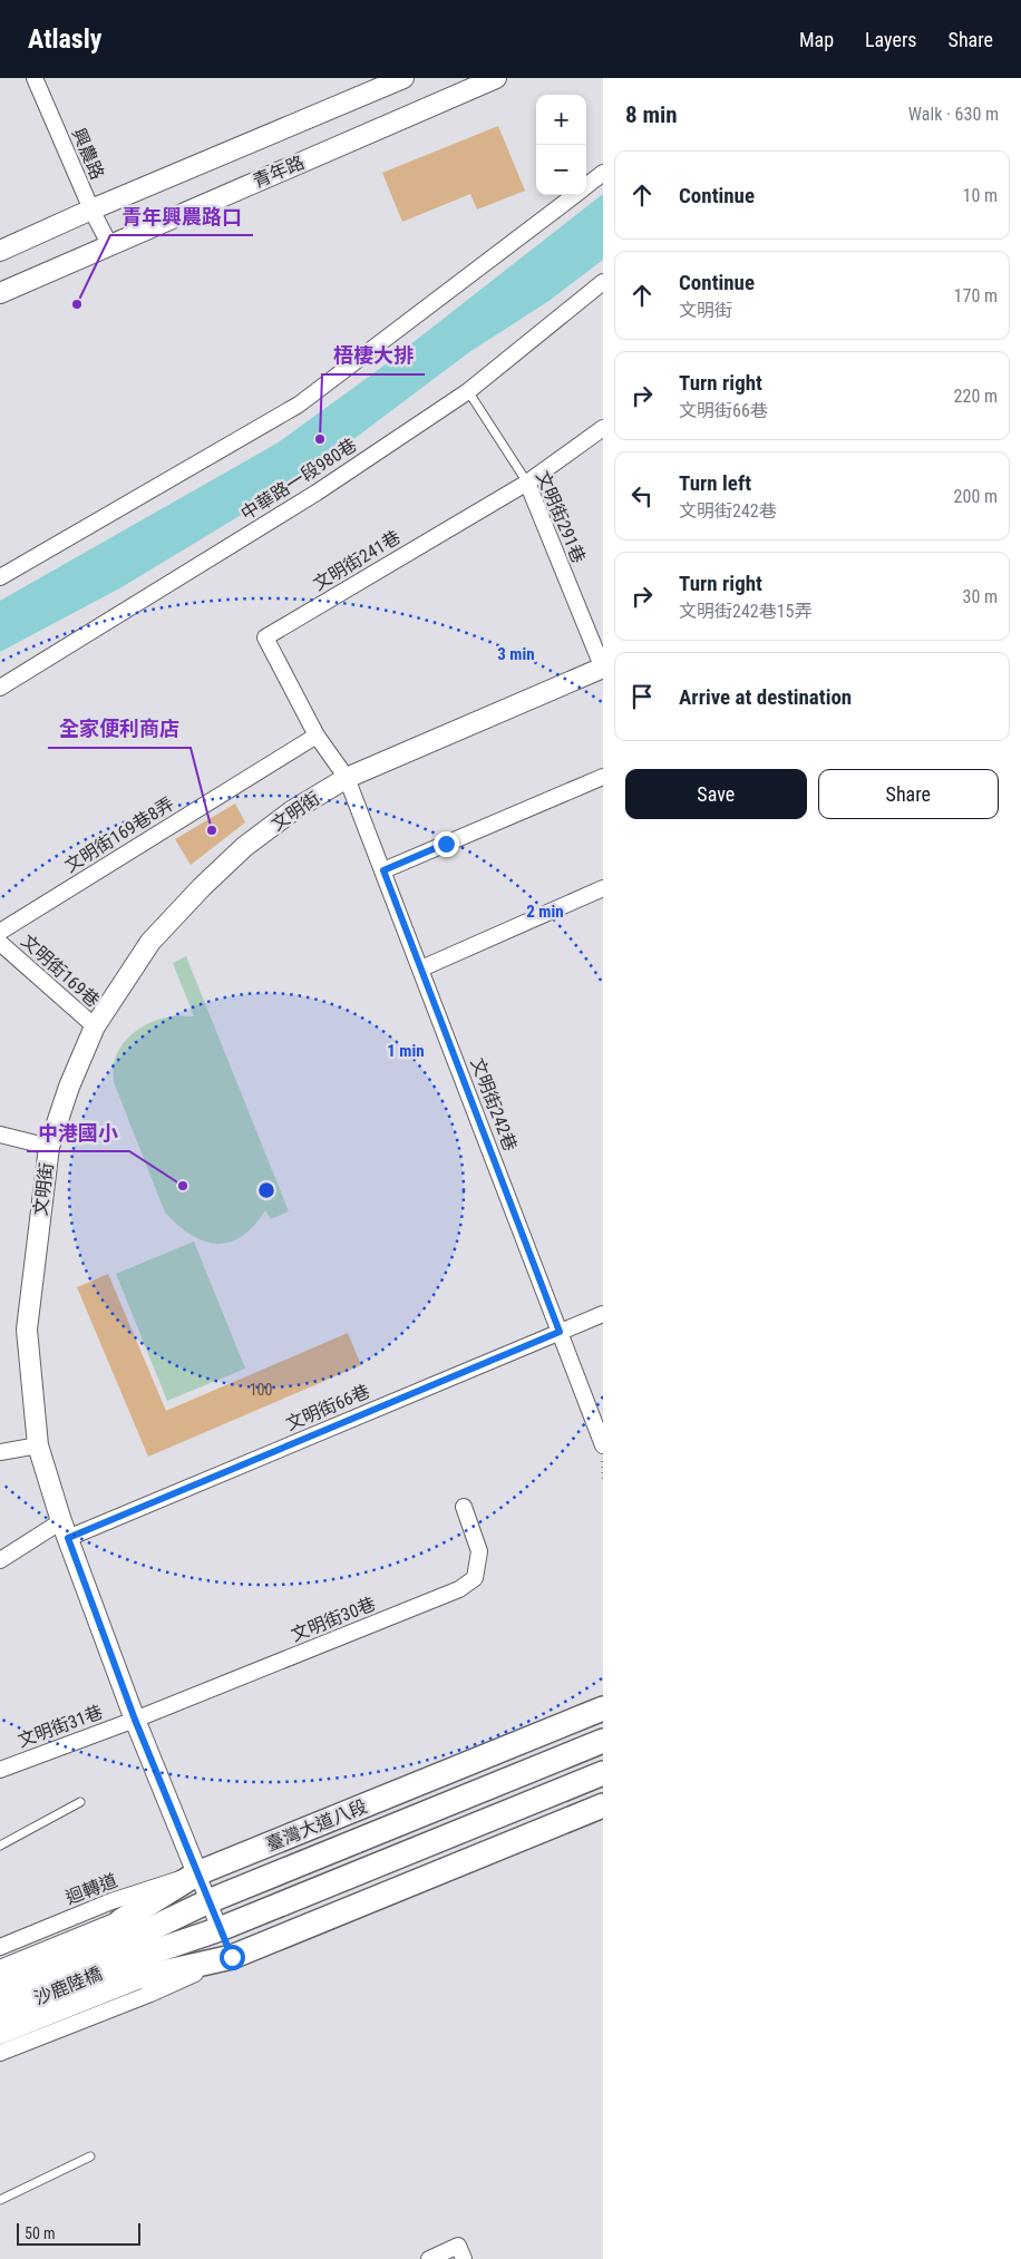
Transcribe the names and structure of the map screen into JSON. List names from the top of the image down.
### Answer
{
  "streets": {
    "main road": ["臺灣大道八段", "沙鹿陸橋"],
    "street": [
      "興農路",
      "青年路",
      "中華路一段980巷",
      "文明街291巷",
      "文明街241巷",
      "文明街",
      "文明街169巷8弄",
      "文明街169巷",
      "文明街242巷",
      "文明街66巷",
      "文明街30巷",
      "文明街31巷",
      "迴轉道"
    ]
  },
  "crossings": [
    ["興農路", "青年路"],
    ["中華路一段980巷", "文明街291巷"],
    ["文明街291巷", "文明街241巷"],
    ["文明街291巷", "文明街"],
    ["文明街241巷", "文明街"],
    ["文明街241巷", "文明街169巷8弄"],
    ["文明街241巷", "文明街242巷"],
    ["文明街", "文明街169巷"],
    ["文明街", "文明街242巷"],
    ["文明街", "文明街66巷"],
    ["文明街", "文明街30巷"],
    ["文明街", "文明街31巷"],
    ["文明街", "臺灣大道八段"],
    ["文明街", "迴轉道"],
    ["文明街242巷", "文明街66巷"],
    ["文明街30巷", "文明街31巷"],
    ["臺灣大道八段", "迴轉道"],
    ["臺灣大道八段", "沙鹿陸橋"]
  ],
  "places": [
    "青年興農路口",
    "梧棲大排",
    "全家便利商店",
    "中港國小"
  ],
  "house_numbers": ["100"],
  "scale_bar": "50 m",
  "page": {
    "header": "Atlasly",
    "nav": ["Map", "Layers", "Share"],
    "heading": ["8 min", "Walk · 630 m"],
    "map_buttons": ["+", "−"],
    "list": [
      ["Continue", "10 m"],
      ["Continue", "文明街", "170 m"],
      ["Turn right", "文明街66巷", "220 m"],
      ["Turn left", "文明街242巷", "200 m"],
      ["Turn right", "文明街242巷15弄", "30 m"],
      "Arrive at destination"
    ],
    "buttons": ["Save", "Share"],
    "scale": "50 m"
  },
  "rings": ["3 min", "2 min", "1 min"]
}
